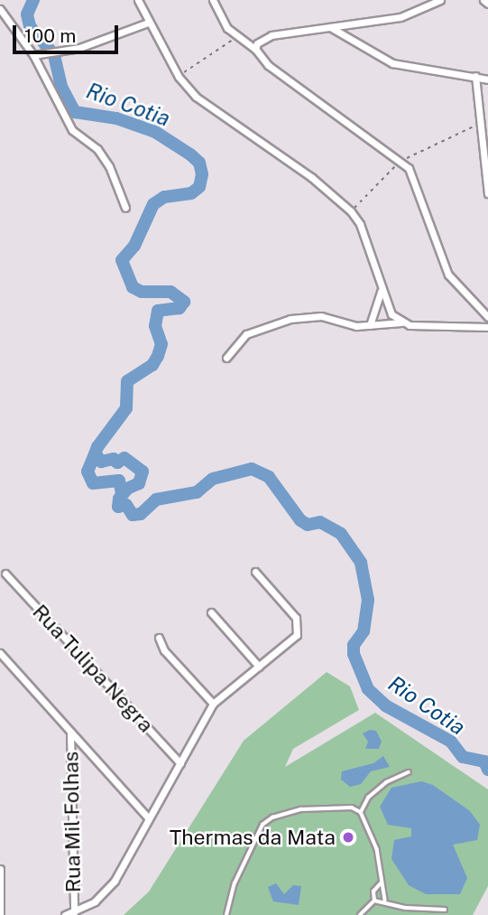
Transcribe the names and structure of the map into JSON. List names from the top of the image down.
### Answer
{
  "streets": {
    "street": ["Rua Tulipa Negra", "Rua Mil Folhas"]
  },
  "water": ["Rio Cotia"],
  "places": ["Thermas da Mata"],
  "scale_bar": "100 m"
}
